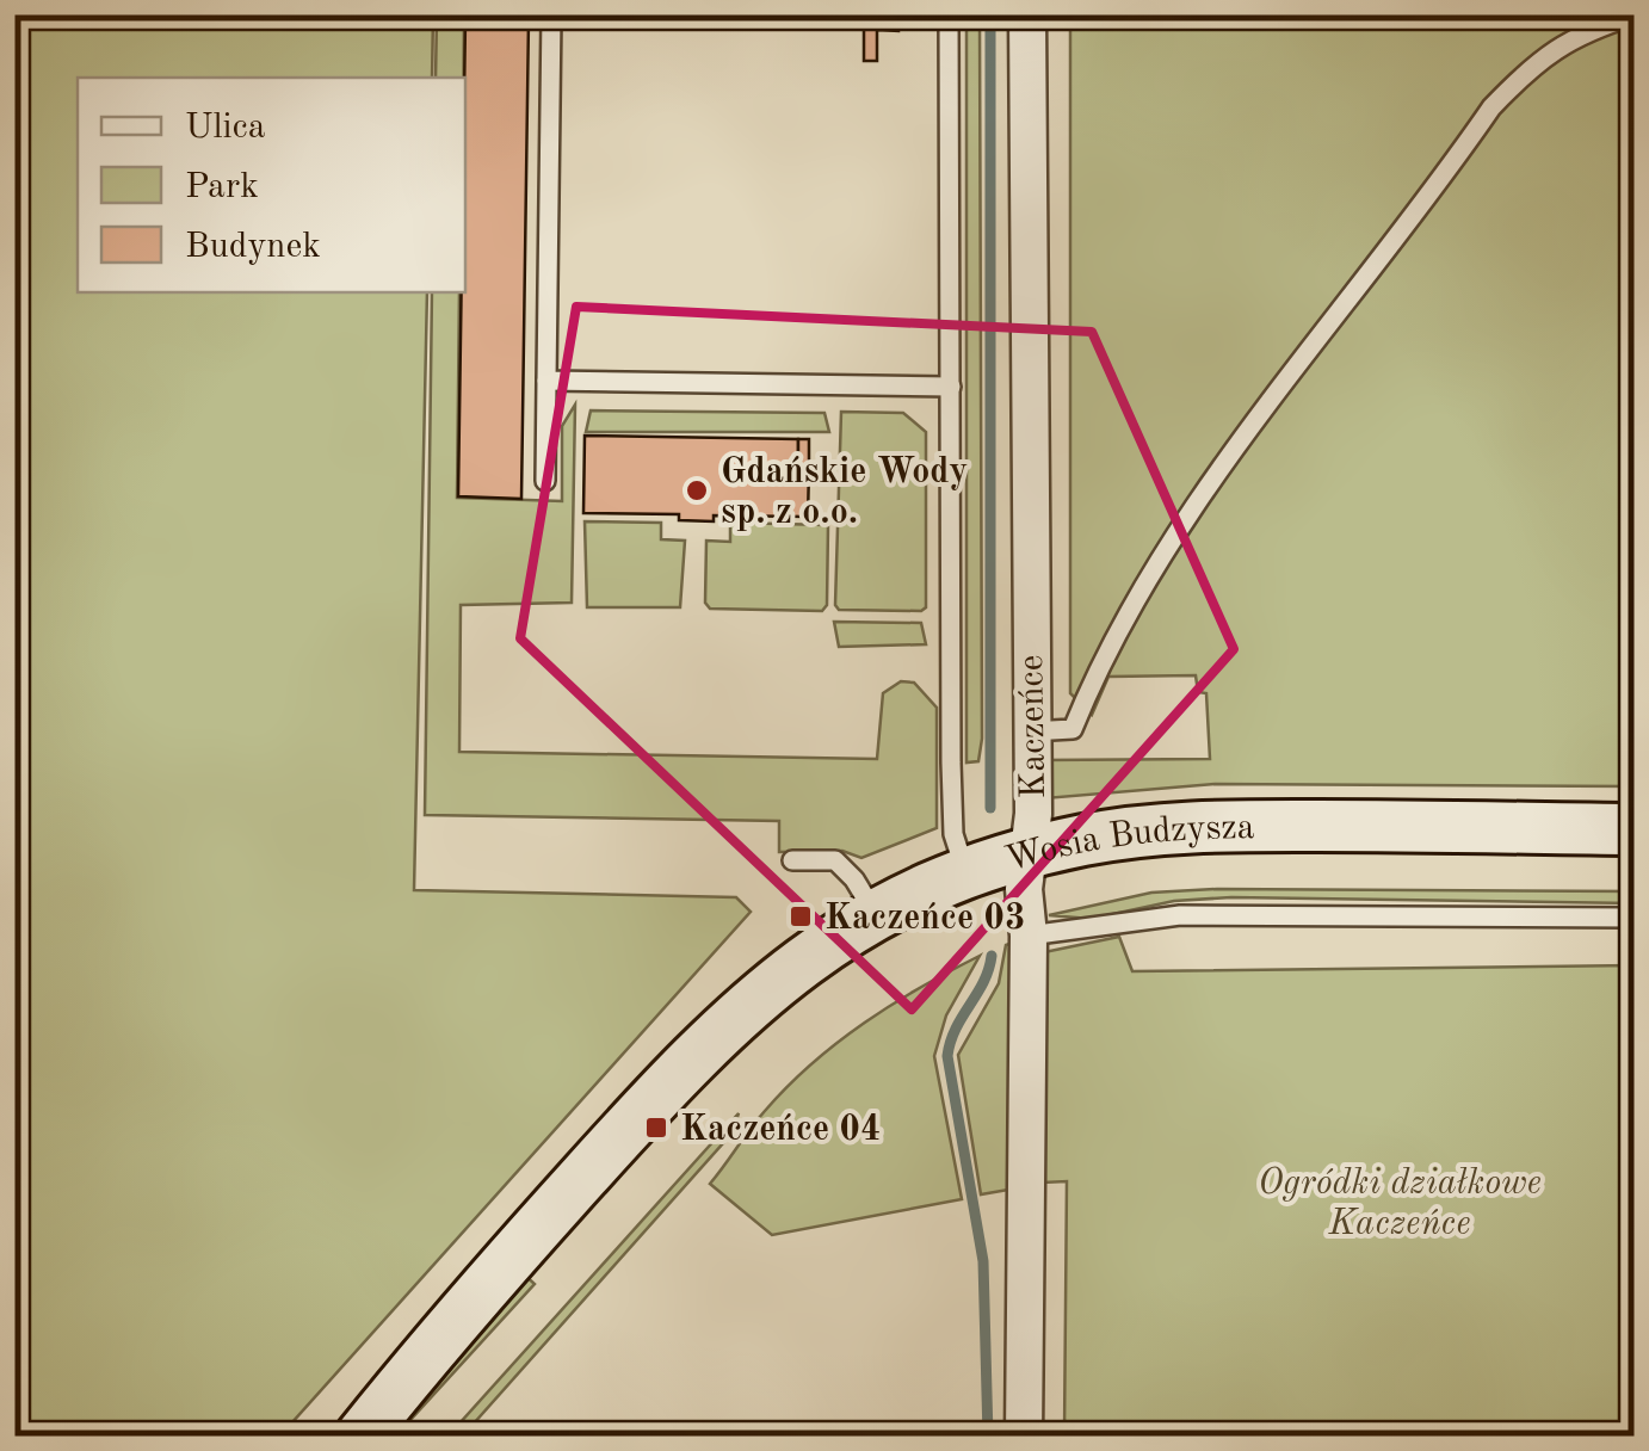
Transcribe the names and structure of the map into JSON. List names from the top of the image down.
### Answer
{
  "streets": {
    "street": ["Kaczeńce", "Wosia Budzysza"]
  },
  "crossings": [
    ["Kaczeńce", "Wosia Budzysza"]
  ],
  "parks": ["Ogródki działkowe Kaczeńce"],
  "places": {
    "other": ["Gdańskie Wody sp. z o.o."],
    "transit": ["Kaczeńce 03", "Kaczeńce 04"]
  },
  "legend": ["Ulica", "Park", "Budynek"]
}
